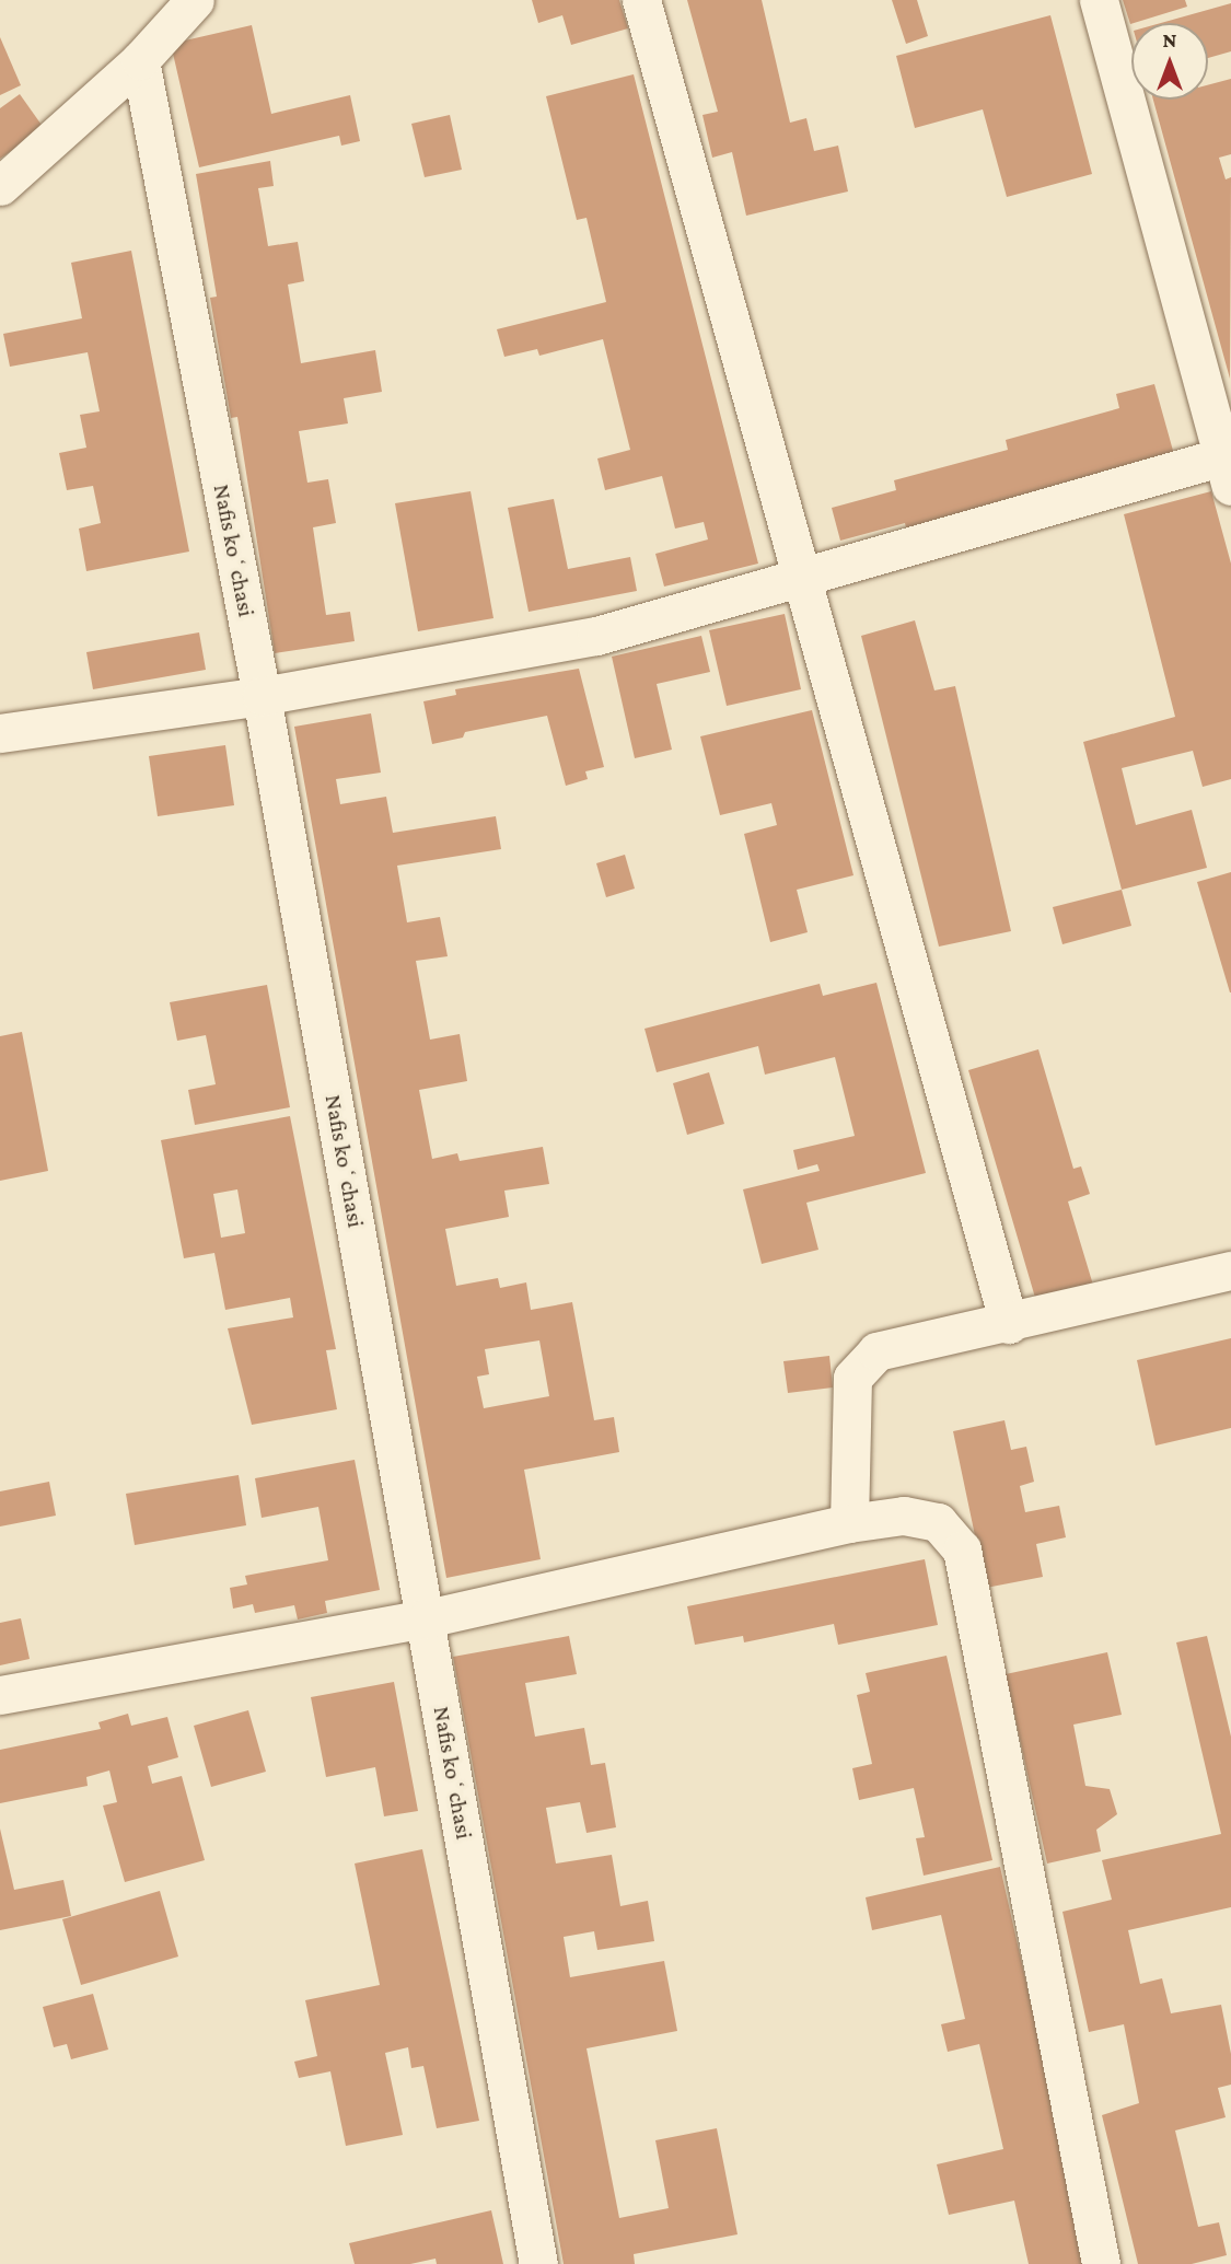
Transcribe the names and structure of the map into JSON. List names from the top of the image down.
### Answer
{
  "streets": {
    "street": ["Nafis koʻchasi"]
  },
  "north": "top"
}
